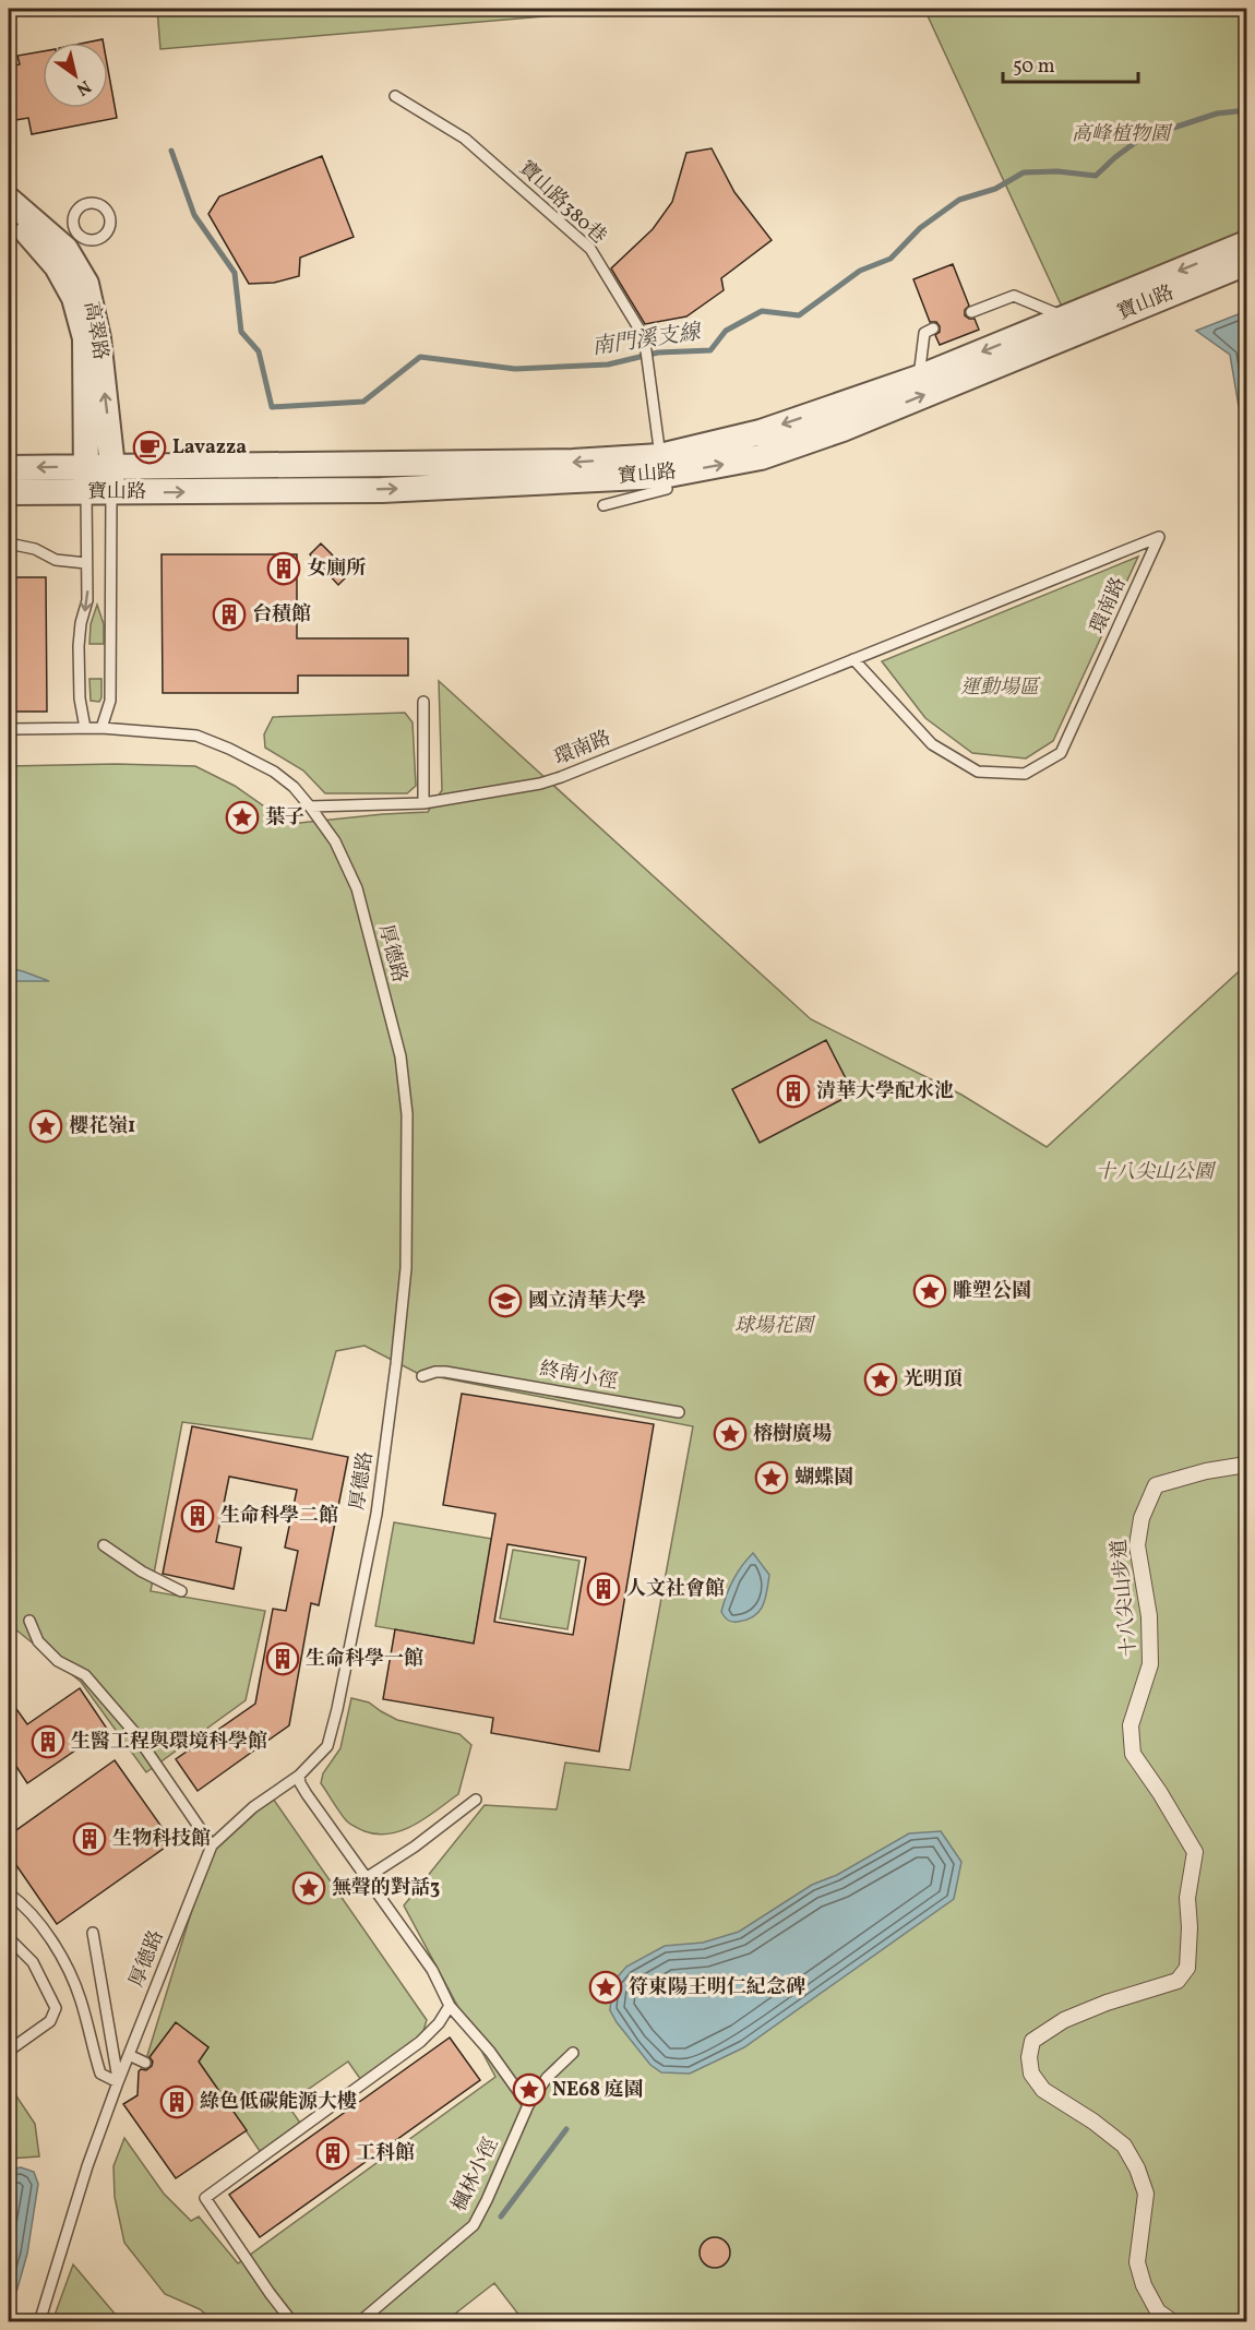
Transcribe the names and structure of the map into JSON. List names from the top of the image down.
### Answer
{
  "streets": {
    "street": ["寶山路", "高翠路", "十八尖山步道"],
    "lane": [
      "寶山路380巷",
      "環南路",
      "厚德路",
      "終南小徑",
      "楓林小徑"
    ]
  },
  "crossings": [
    ["寶山路380巷", "寶山路"],
    ["寶山路", "高翠路"],
    ["環南路", "厚德路"]
  ],
  "water": ["南門溪支線"],
  "parks": [
    "高峰植物園",
    "運動場區",
    "十八尖山公園",
    "球場花園"
  ],
  "places": {
    "cafe": ["Lavazza"],
    "building": [
      "女廁所",
      "台積館",
      "清華大學配水池",
      "生命科學二館",
      "人文社會館",
      "生命科學一館",
      "生醫工程與環境科學館",
      "生物科技館",
      "綠色低碳能源大樓",
      "工科館"
    ],
    "place": [
      "葉子",
      "櫻花嶺1",
      "雕塑公園",
      "光明頂",
      "榕樹廣場",
      "蝴蝶園",
      "無聲的對話3",
      "符東陽王明仁紀念碑",
      "NE68 庭園"
    ],
    "school or university": ["國立清華大學"]
  },
  "scale_bar": "50 m",
  "north": "bottom right"
}
